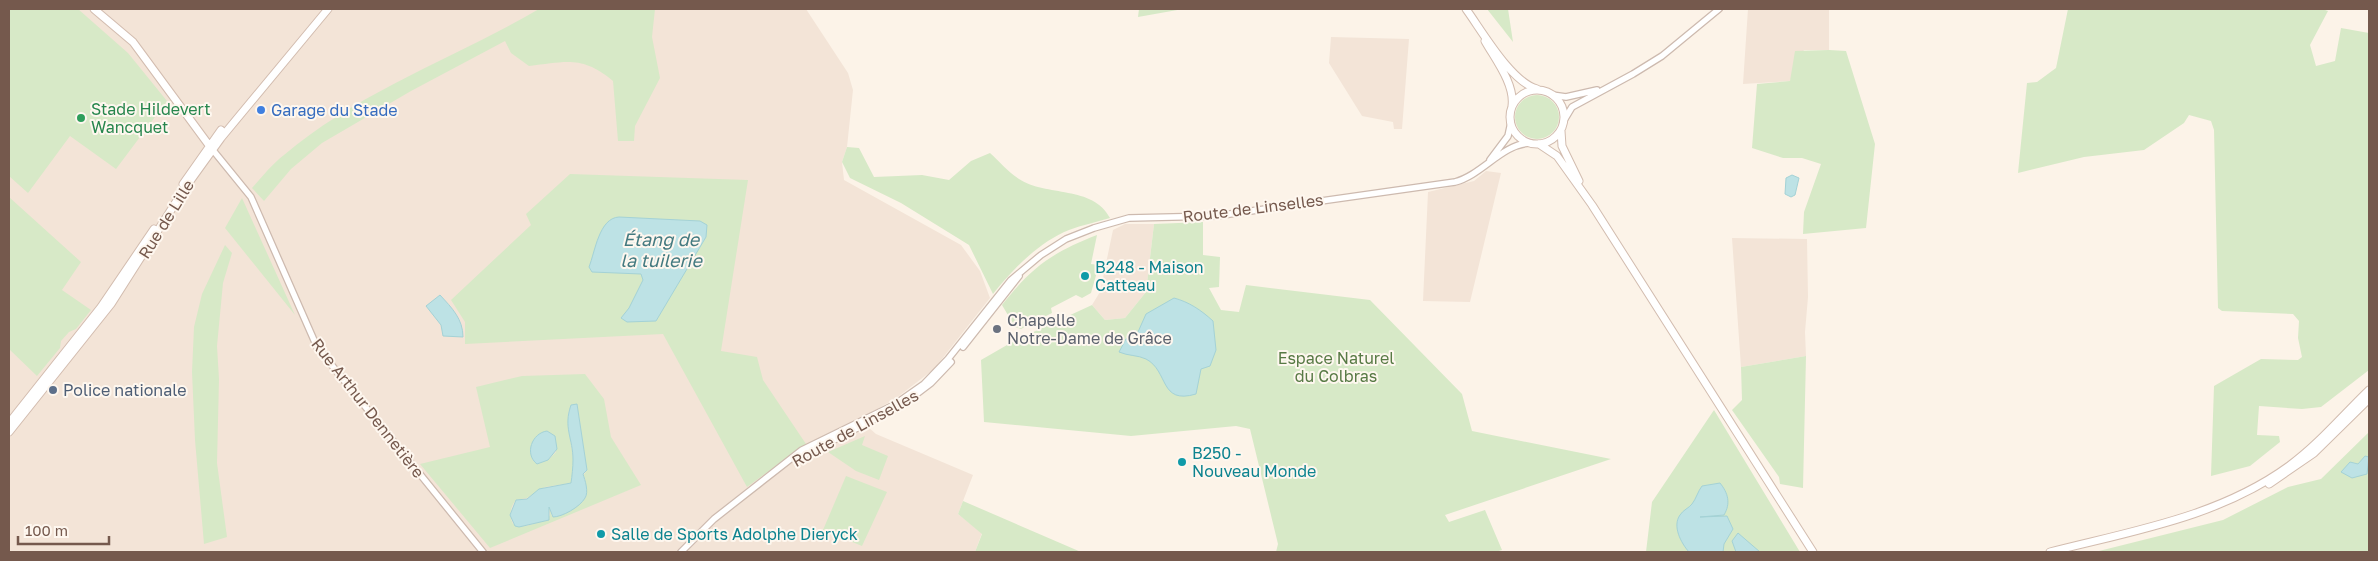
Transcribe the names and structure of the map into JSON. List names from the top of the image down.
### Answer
{
  "streets": {
    "main road": ["Rue de Lille"],
    "street": ["Route de Linselles", "Rue Arthur Dennetière"]
  },
  "crossings": [
    ["Rue de Lille", "Rue Arthur Dennetière"]
  ],
  "water": ["Étang de la tuilerie"],
  "parks": ["Espace Naturel du Colbras"],
  "places": [
    "Garage du Stade",
    "Stade Hildevert Wancquet",
    "B248 - Maison Catteau",
    "Chapelle Notre-Dame de Grâce",
    "Police nationale",
    "B250 - Nouveau Monde",
    "Salle de Sports Adolphe Dieryck"
  ],
  "scale_bar": "100 m"
}
